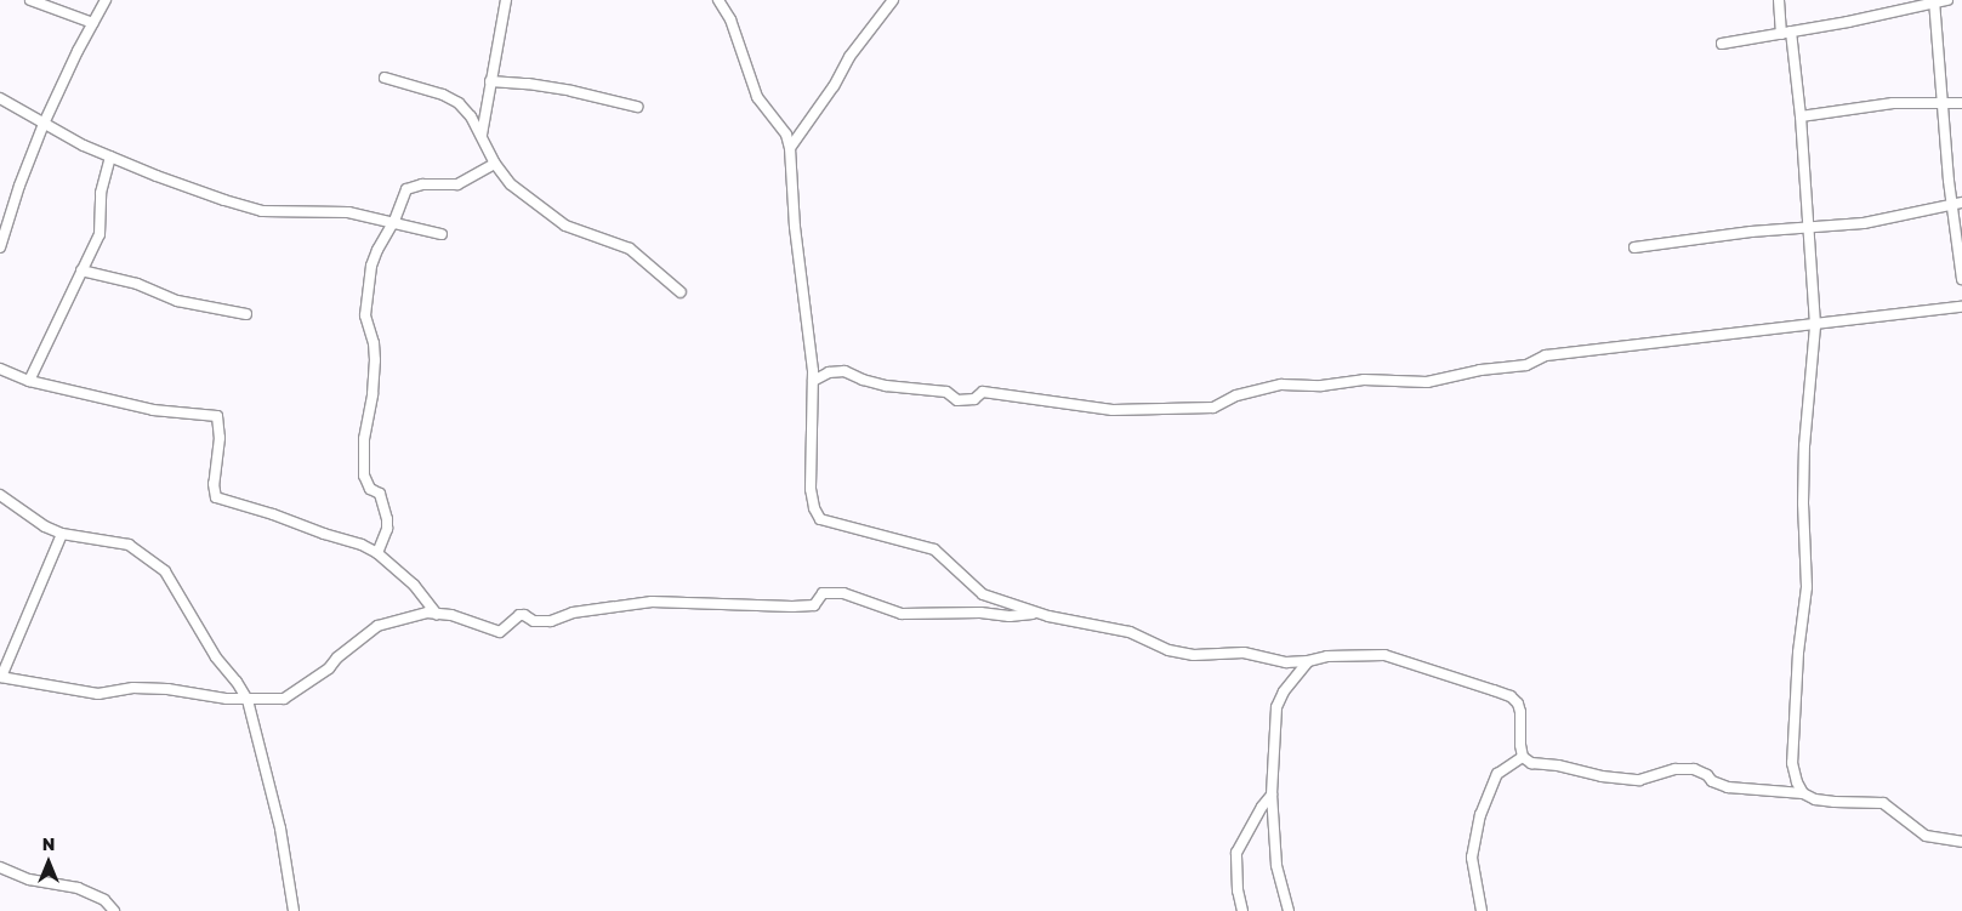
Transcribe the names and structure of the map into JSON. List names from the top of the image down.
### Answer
{
  "north": "top"
}
